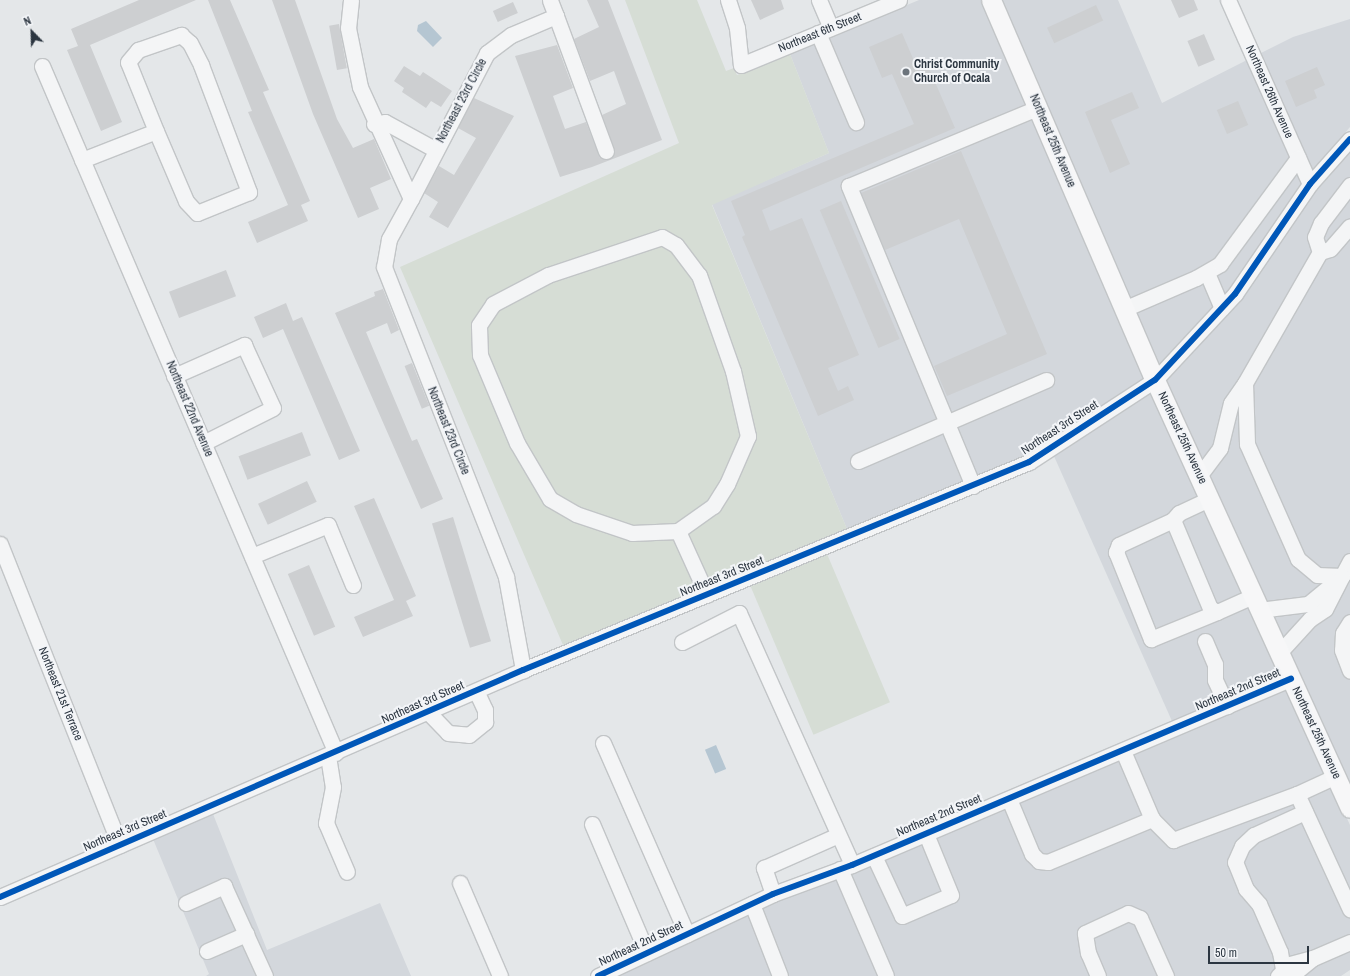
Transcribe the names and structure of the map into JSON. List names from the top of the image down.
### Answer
{
  "streets": {
    "main road": ["Northeast 25th Avenue"],
    "street": [
      "Northeast 6th Street",
      "Northeast 26th Avenue",
      "Northeast 23rd Circle",
      "Northeast 22nd Avenue",
      "Northeast 3rd Street",
      "Northeast 2nd Street",
      "Northeast 21st Terrace"
    ]
  },
  "crossings": [
    ["Northeast 26th Avenue", "Northeast 3rd Street"],
    ["Northeast 23rd Circle", "Northeast 3rd Street"],
    ["Northeast 25th Avenue", "Northeast 3rd Street"],
    ["Northeast 25th Avenue", "Northeast 2nd Street"],
    ["Northeast 22nd Avenue", "Northeast 3rd Street"],
    ["Northeast 3rd Street", "Northeast 21st Terrace"]
  ],
  "places": ["Christ Community Church of Ocala"],
  "scale_bar": "50 m",
  "north": "top left"
}
